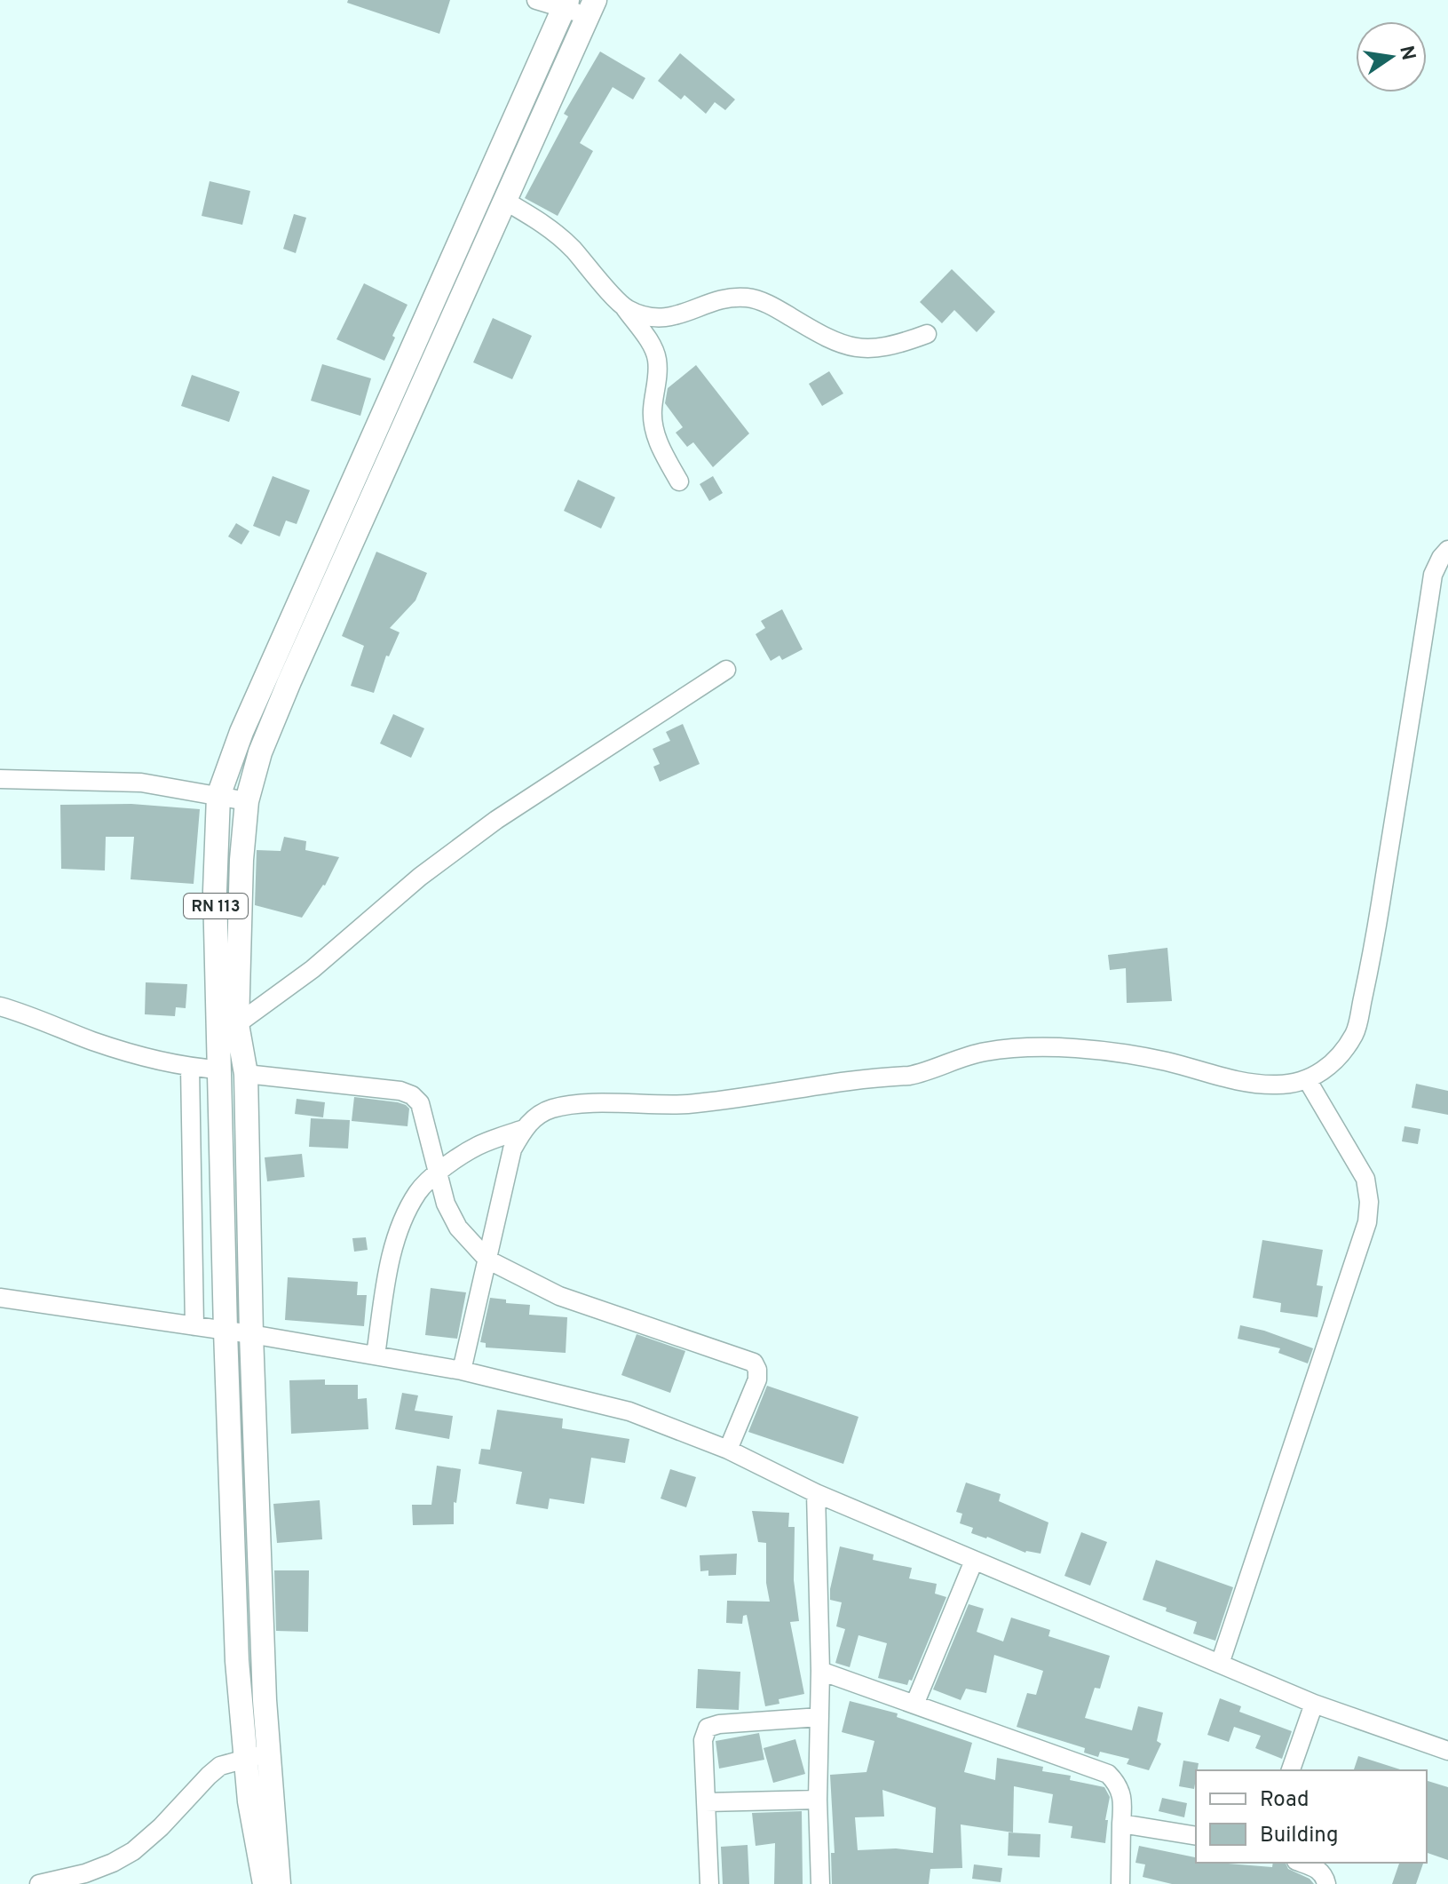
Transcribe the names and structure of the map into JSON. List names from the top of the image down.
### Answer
{
  "streets": {
    "main road": ["RN 113"]
  },
  "legend": ["Road", "Building"],
  "north": "right"
}
